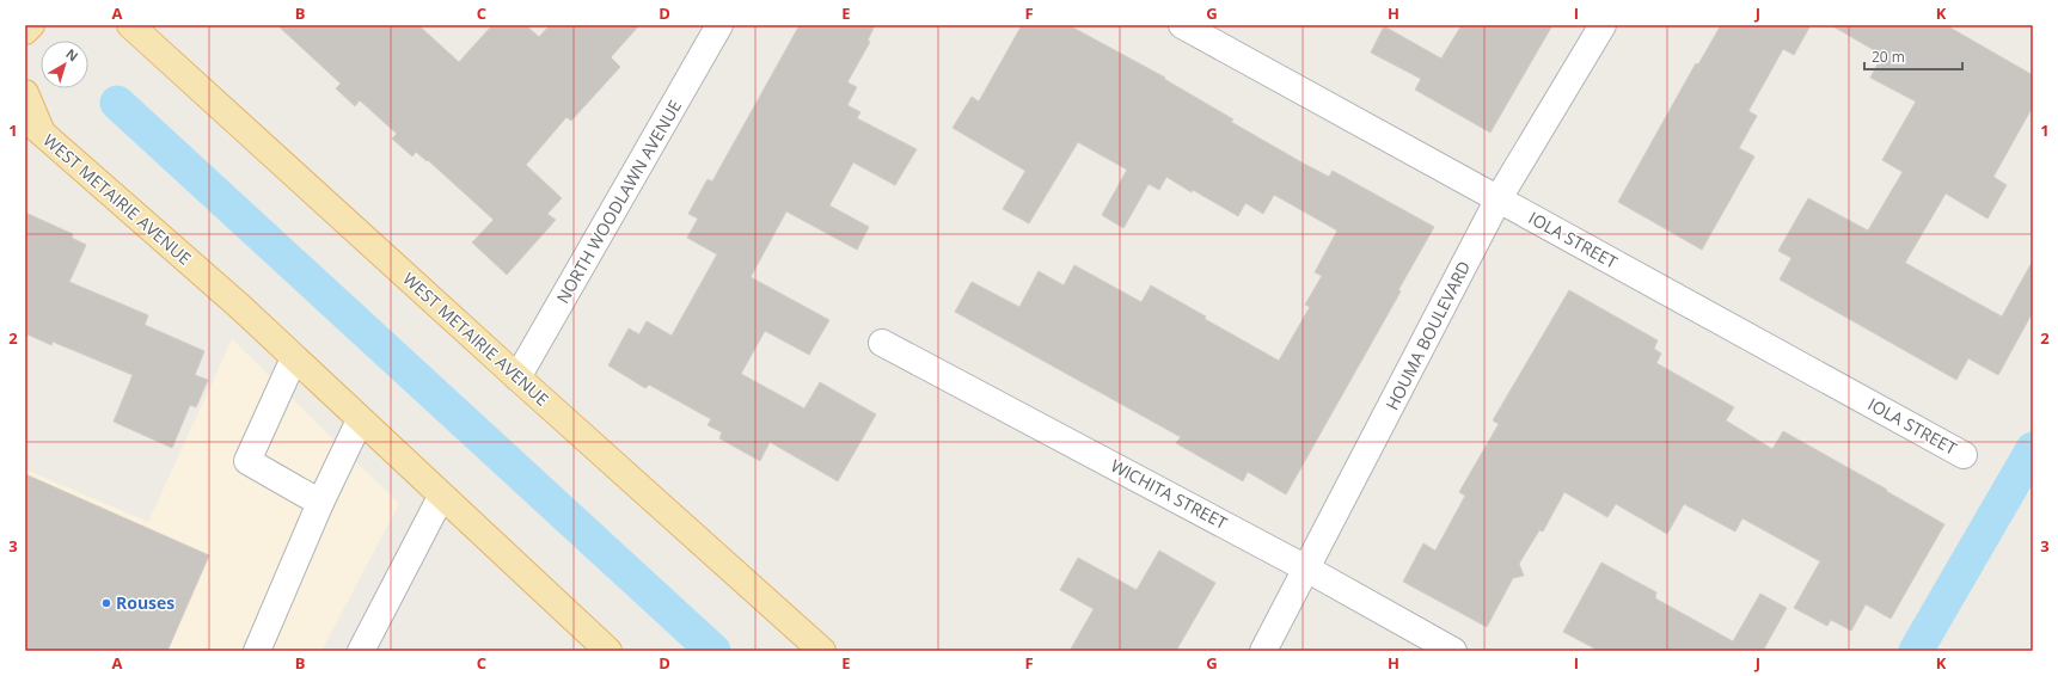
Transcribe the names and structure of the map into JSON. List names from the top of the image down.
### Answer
{
  "streets": {
    "main road": ["WEST METAIRIE AVENUE"],
    "street": [
      "NORTH WOODLAWN AVENUE",
      "IOLA STREET",
      "HOUMA BOULEVARD",
      "WICHITA STREET"
    ]
  },
  "crossings": [
    ["WEST METAIRIE AVENUE", "NORTH WOODLAWN AVENUE"],
    ["IOLA STREET", "HOUMA BOULEVARD"],
    ["HOUMA BOULEVARD", "WICHITA STREET"]
  ],
  "places": ["Rouses"],
  "scale_bar": "20 m",
  "north": "top right",
  "grid": {
    "columns": [
      "A",
      "B",
      "C",
      "D",
      "E",
      "F",
      "G",
      "H",
      "I",
      "J",
      "K"
    ],
    "rows": ["1", "2", "3"]
  }
}
